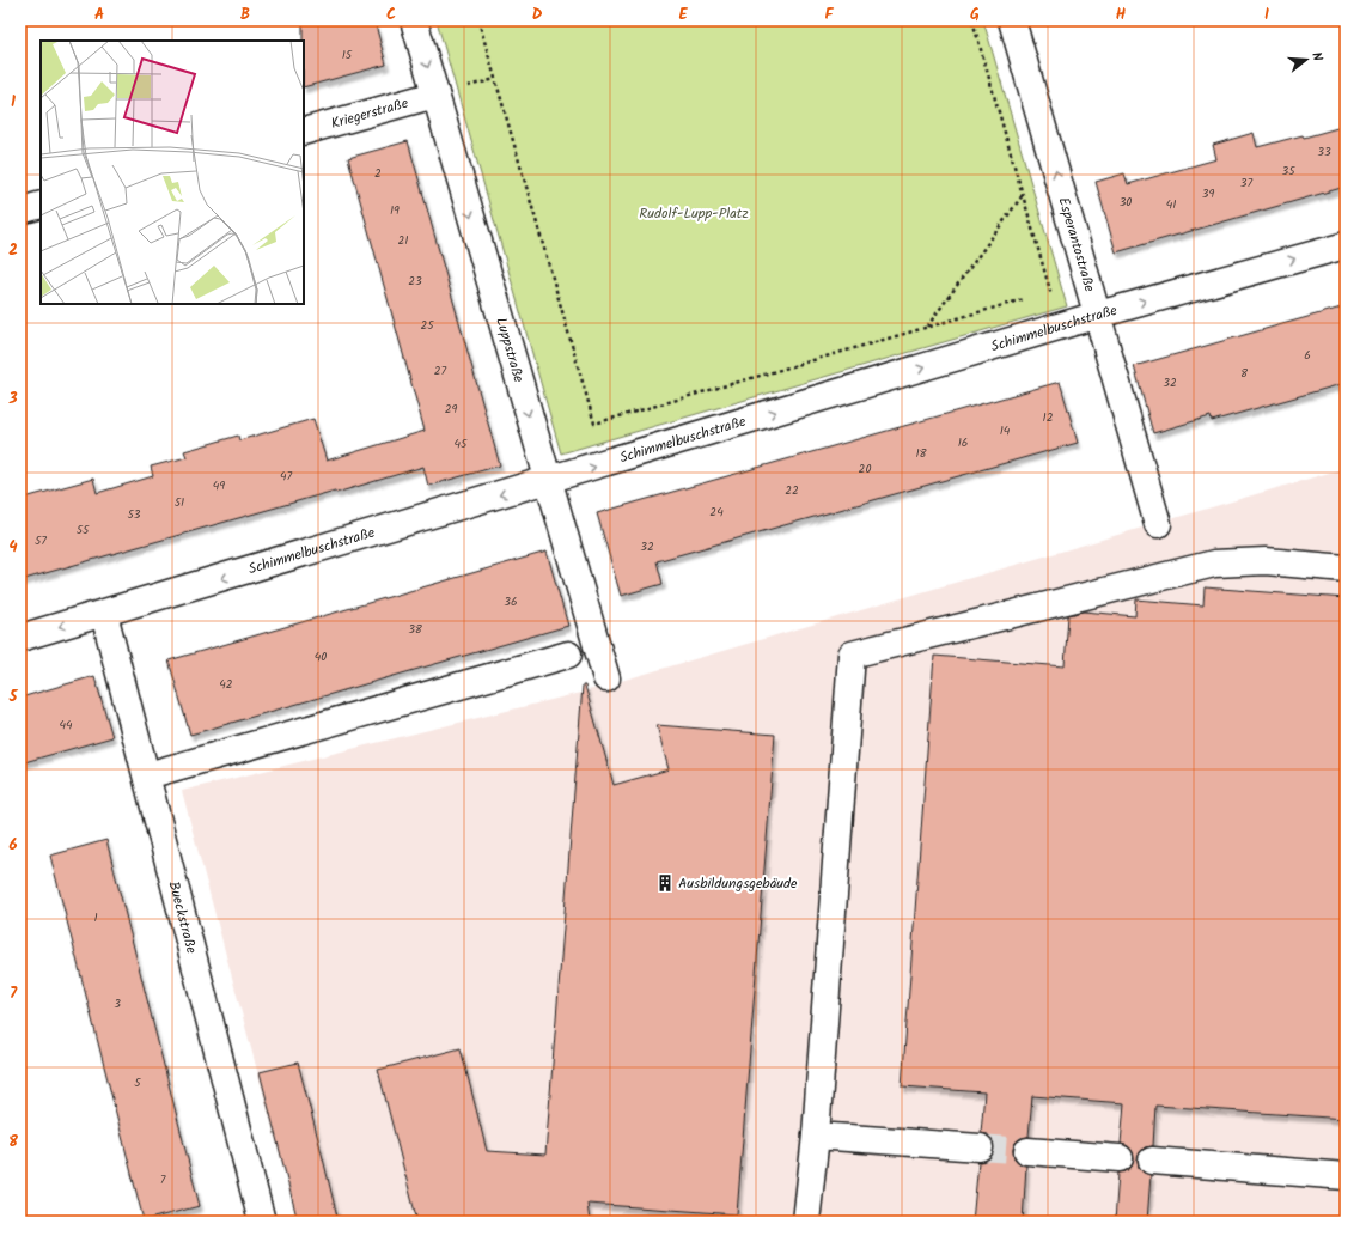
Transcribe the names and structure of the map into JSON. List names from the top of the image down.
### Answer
{
  "streets": {
    "street": [
      "Kriegerstraße",
      "Esperantostraße",
      "Schimmelbuschstraße",
      "Luppstraße",
      "Bueckstraße"
    ]
  },
  "crossings": [
    ["Kriegerstraße", "Luppstraße"],
    ["Esperantostraße", "Schimmelbuschstraße"],
    ["Schimmelbuschstraße", "Luppstraße"],
    ["Schimmelbuschstraße", "Bueckstraße"]
  ],
  "one_way": ["Esperantostraße", "Luppstraße"],
  "parks": ["Rudolf-Lupp-Platz"],
  "places": {
    "building": ["Ausbildungsgebäude"]
  },
  "house_numbers": [
    "15",
    "33",
    "35",
    "2",
    "37",
    "39",
    "30",
    "41",
    "19",
    "21",
    "23",
    "25",
    "6",
    "27",
    "8",
    "32",
    "29",
    "12",
    "14",
    "16",
    "45",
    "18",
    "20",
    "47",
    "49",
    "22",
    "51",
    "24",
    "53",
    "55",
    "57",
    "32",
    "36",
    "38",
    "40",
    "42",
    "44",
    "1",
    "3",
    "5",
    "7"
  ],
  "north": "right",
  "grid": {
    "columns": [
      "A",
      "B",
      "C",
      "D",
      "E",
      "F",
      "G",
      "H",
      "I"
    ],
    "rows": [
      "1",
      "2",
      "3",
      "4",
      "5",
      "6",
      "7",
      "8"
    ]
  }
}
